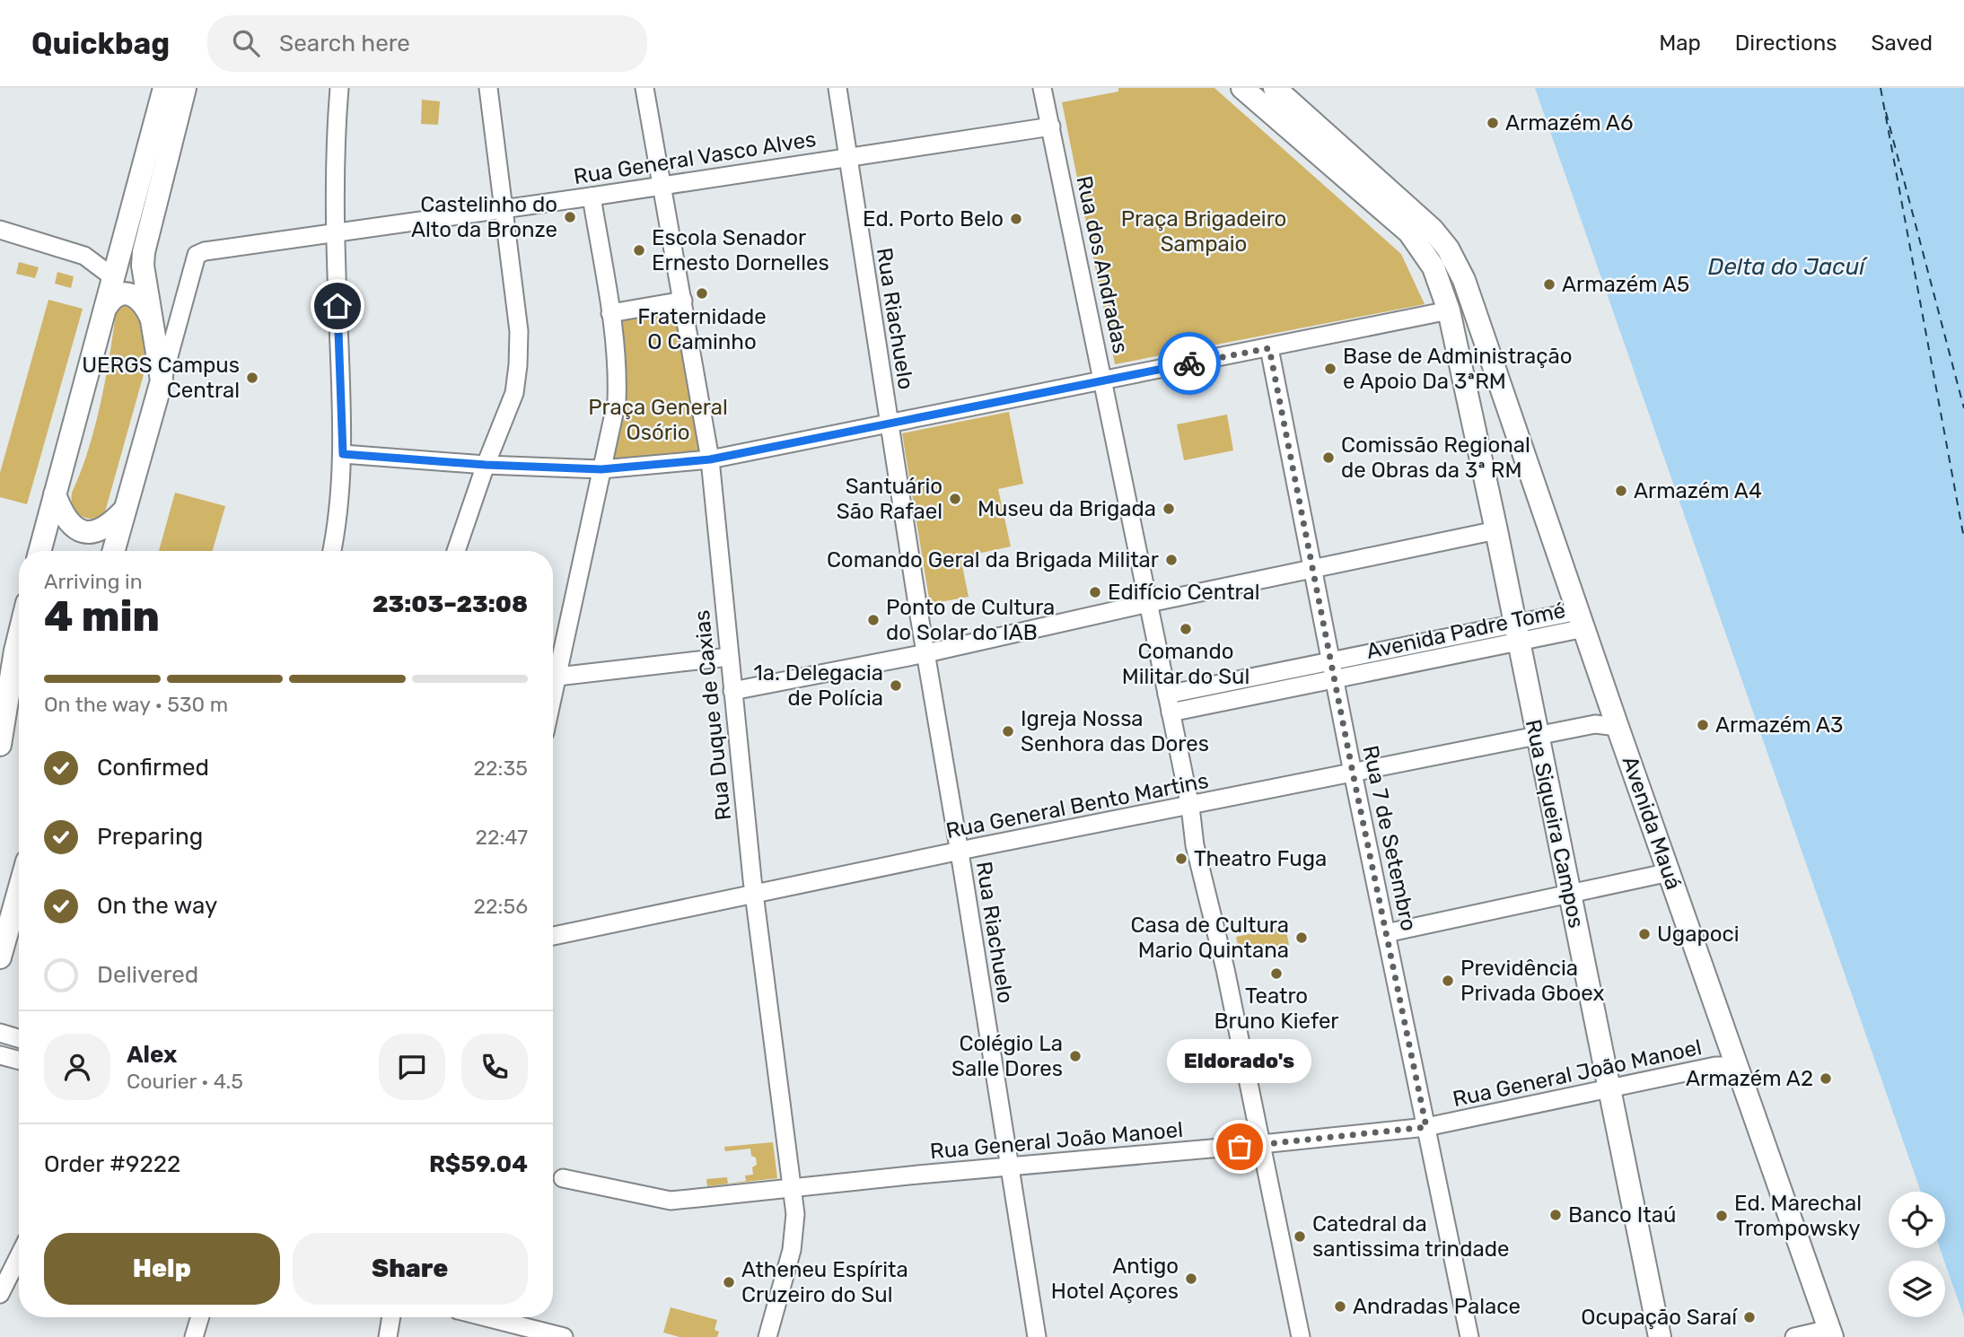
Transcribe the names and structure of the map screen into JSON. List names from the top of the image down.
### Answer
{
  "streets": {
    "main road": ["Avenida Mauá", "Rua Siqueira Campos"],
    "street": [
      "Rua General Vasco Alves",
      "Rua dos Andradas",
      "Rua Riachuelo",
      "Avenida Padre Tomé",
      "Rua Duque de Caxias",
      "Rua General Bento Martins",
      "Rua 7 de Setembro",
      "Rua General João Manoel"
    ]
  },
  "crossings": [
    ["Rua General Vasco Alves", "Rua dos Andradas"],
    ["Rua General Vasco Alves", "Rua Riachuelo"],
    ["Rua General Vasco Alves", "Rua Duque de Caxias"],
    ["Rua dos Andradas", "Avenida Padre Tomé"],
    ["Rua dos Andradas", "Rua General Bento Martins"],
    ["Rua dos Andradas", "Rua General João Manoel"],
    ["Rua Riachuelo", "Rua General Bento Martins"],
    ["Rua Riachuelo", "Rua General João Manoel"],
    ["Avenida Padre Tomé", "Avenida Mauá"],
    ["Avenida Padre Tomé", "Rua Siqueira Campos"],
    ["Avenida Padre Tomé", "Rua 7 de Setembro"],
    ["Rua Duque de Caxias", "Rua General Bento Martins"],
    ["Rua Duque de Caxias", "Rua General João Manoel"],
    ["Rua General Bento Martins", "Avenida Mauá"],
    ["Rua General Bento Martins", "Rua Siqueira Campos"],
    ["Rua General Bento Martins", "Rua 7 de Setembro"],
    ["Avenida Mauá", "Rua General João Manoel"],
    ["Rua Siqueira Campos", "Rua General João Manoel"],
    ["Rua 7 de Setembro", "Rua General João Manoel"]
  ],
  "water": ["Delta do Jacuí"],
  "parks": ["Praça Brigadeiro Sampaio", "Praça General Osório"],
  "places": [
    "Armazém A6",
    "Castelinho do Alto da Bronze",
    "Ed. Porto Belo",
    "Escola Senador Ernesto Dornelles",
    "Armazém A5",
    "Fraternidade O Caminho",
    "Base de Administração e Apoio Da 3ªRM",
    "UERGS Campus Central",
    "Comissão Regional de Obras da 3ª RM",
    "Armazém A4",
    "Santuário São Rafael",
    "Museu da Brigada",
    "Comando Geral da Brigada Militar",
    "Edifício Central",
    "Ponto de Cultura do Solar do IAB",
    "Comando Militar do Sul",
    "1a. Delegacia de Polícia",
    "Armazém A3",
    "Igreja Nossa Senhora das Dores",
    "Theatro Fuga",
    "Ugapoci",
    "Casa de Cultura Mario Quintana",
    "Teatro Bruno Kiefer",
    "Previdência Privada Gboex",
    "Colégio La Salle Dores",
    "Armazém A2",
    "Eldorado's",
    "Banco Itaú",
    "Ed. Marechal Trompowsky",
    "Catedral da santissima trindade",
    "Antigo Hotel Açores",
    "Atheneu Espírita Cruzeiro do Sul",
    "Andradas Palace",
    "Ocupação Saraí"
  ],
  "page": {
    "header": "Quickbag",
    "search": "Search here",
    "nav": ["Map", "Directions", "Saved"],
    "heading": ["4 min", "Arriving in", "23:03–23:08"],
    "panel": [
      "Alex",
      "Courier · 4.5",
      "Order #9222",
      "R$59.04"
    ],
    "bar": "On the way · 530 m",
    "list": [
      ["Confirmed", "22:35"],
      ["Preparing", "22:47"],
      ["On the way", "22:56"],
      "Delivered"
    ],
    "bubble": "Eldorado's",
    "buttons": ["Help", "Share"]
  }
}
